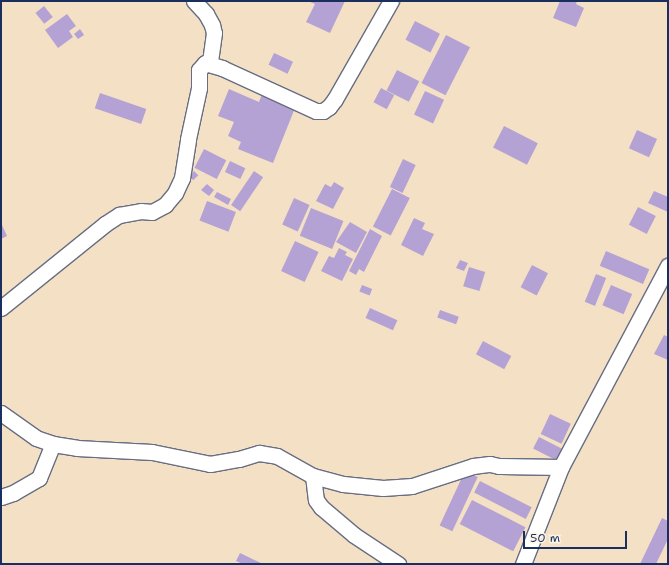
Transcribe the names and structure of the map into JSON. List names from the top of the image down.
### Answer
{
  "scale_bar": "50 m"
}
